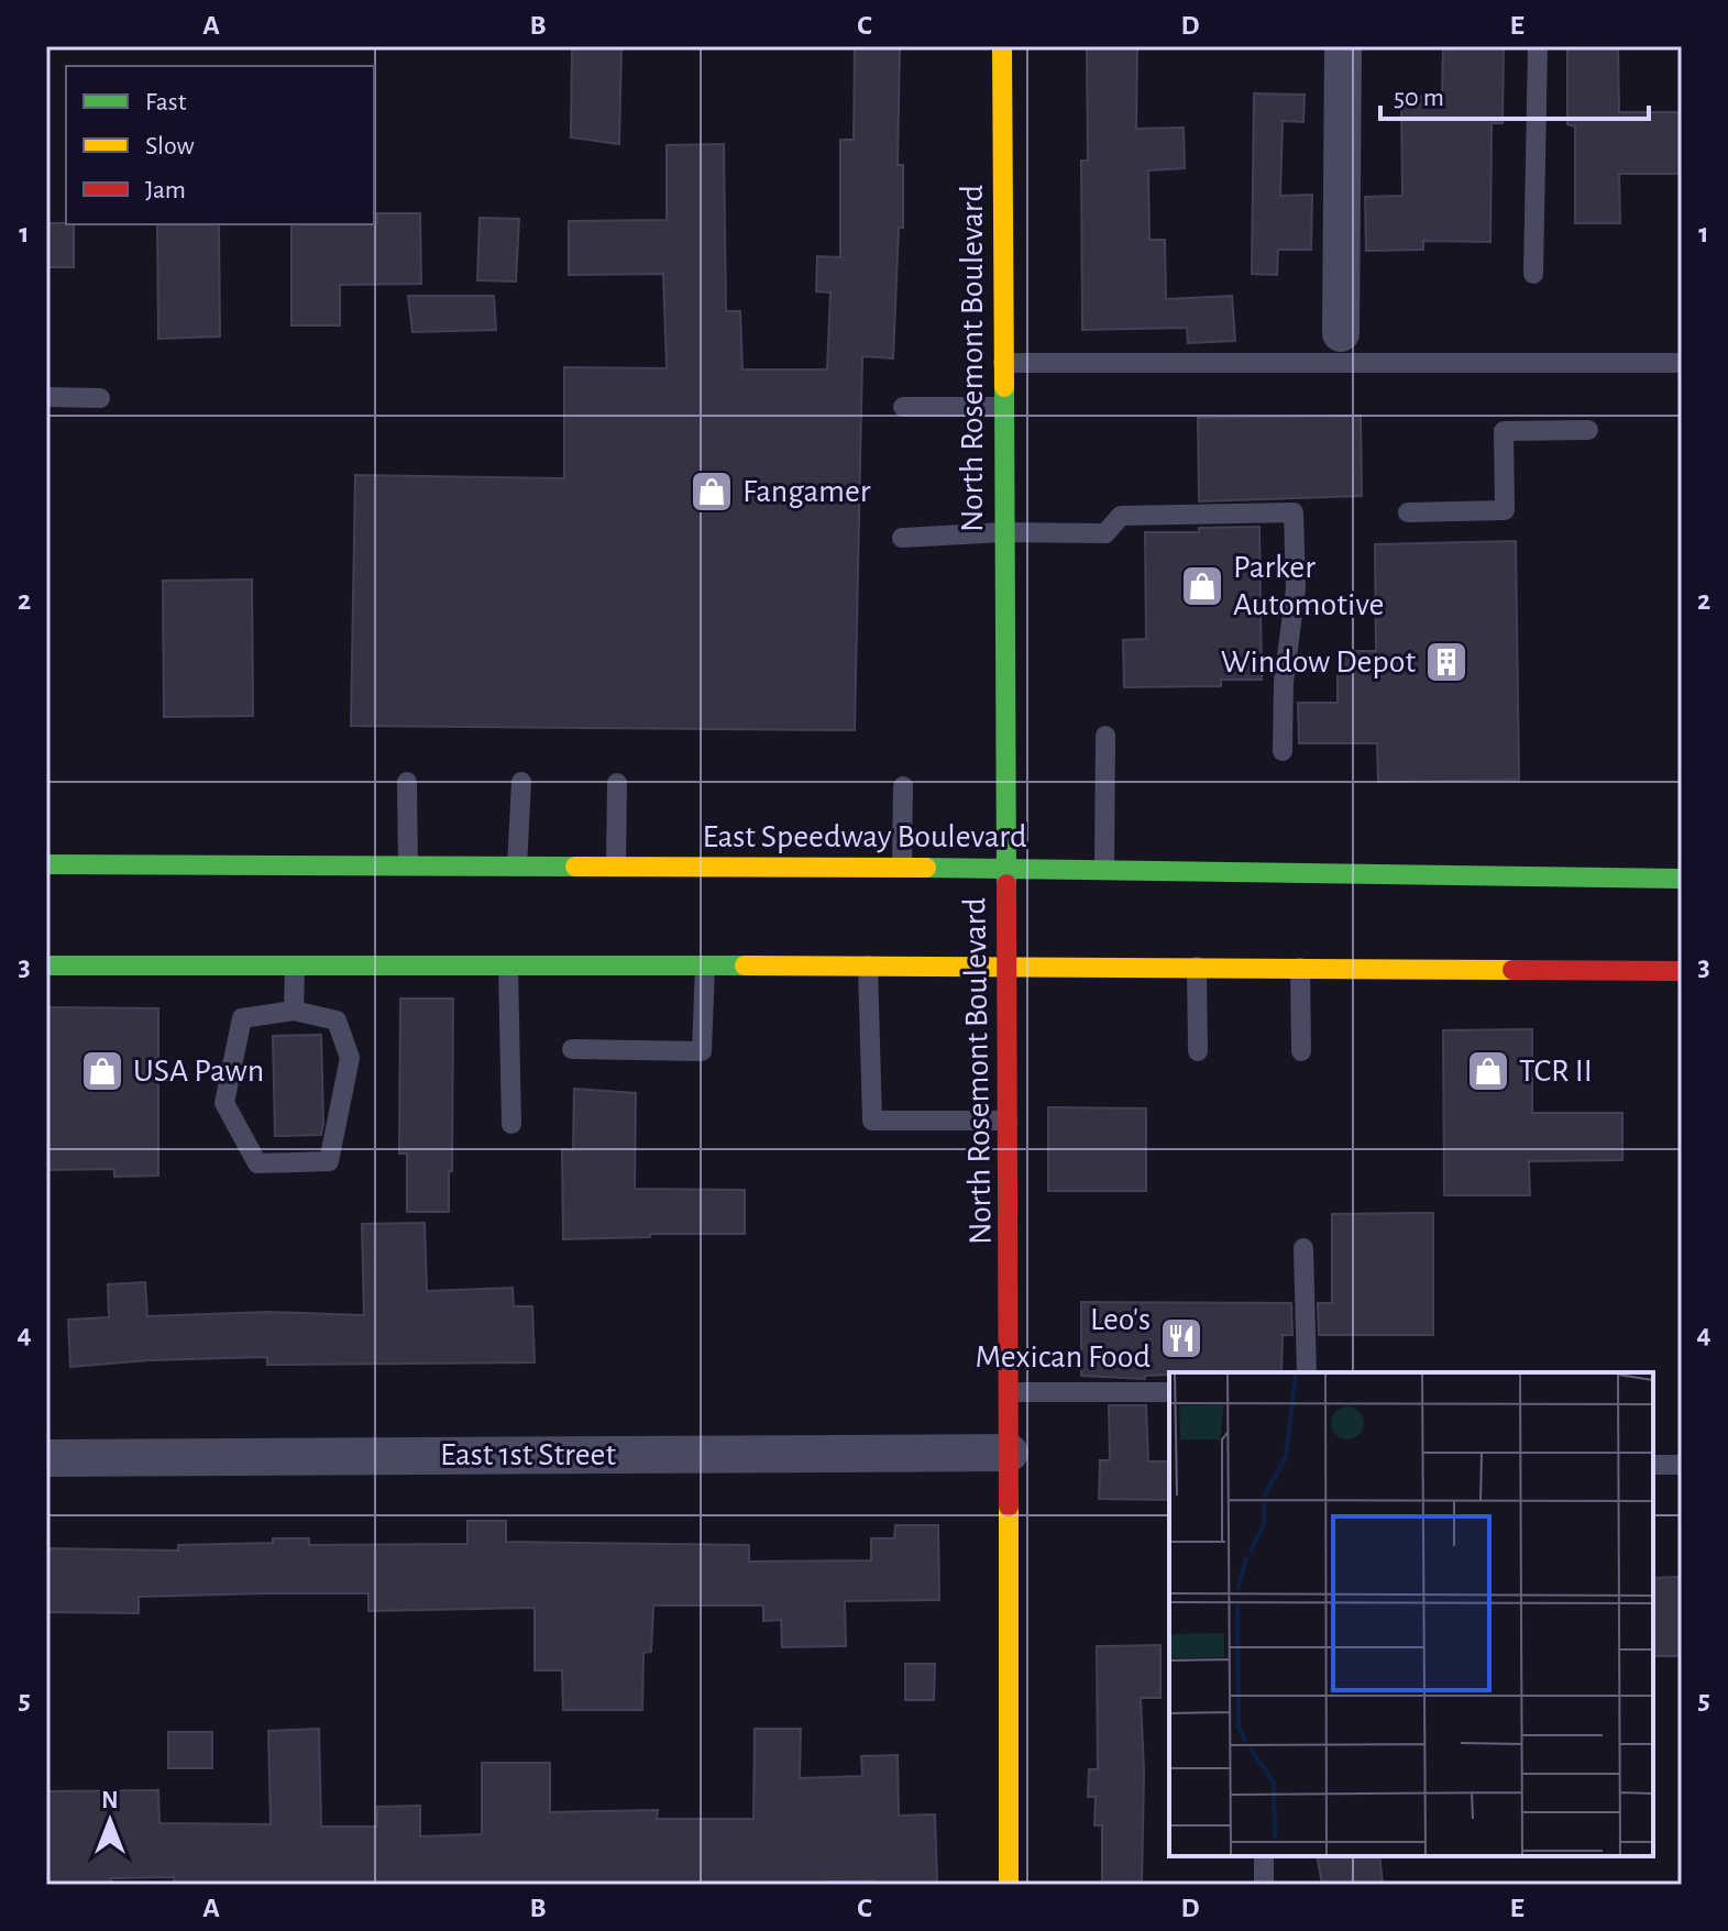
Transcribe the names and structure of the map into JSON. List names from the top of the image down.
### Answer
{
  "streets": {
    "main road": ["North Rosemont Boulevard", "East Speedway Boulevard"],
    "street": ["East 1st Street"]
  },
  "crossings": [
    ["North Rosemont Boulevard", "East Speedway Boulevard"],
    ["North Rosemont Boulevard", "East 1st Street"]
  ],
  "places": {
    "shop": [
      "Fangamer",
      "Parker Automotive",
      "USA Pawn",
      "TCR II"
    ],
    "building": ["Window Depot"],
    "restaurant": ["Leo's Mexican Food"]
  },
  "legend": ["Fast", "Slow", "Jam"],
  "scale_bar": "50 m",
  "north": "top",
  "grid": {
    "columns": [
      "A",
      "B",
      "C",
      "D",
      "E"
    ],
    "rows": [
      "1",
      "2",
      "3",
      "4",
      "5"
    ]
  }
}
